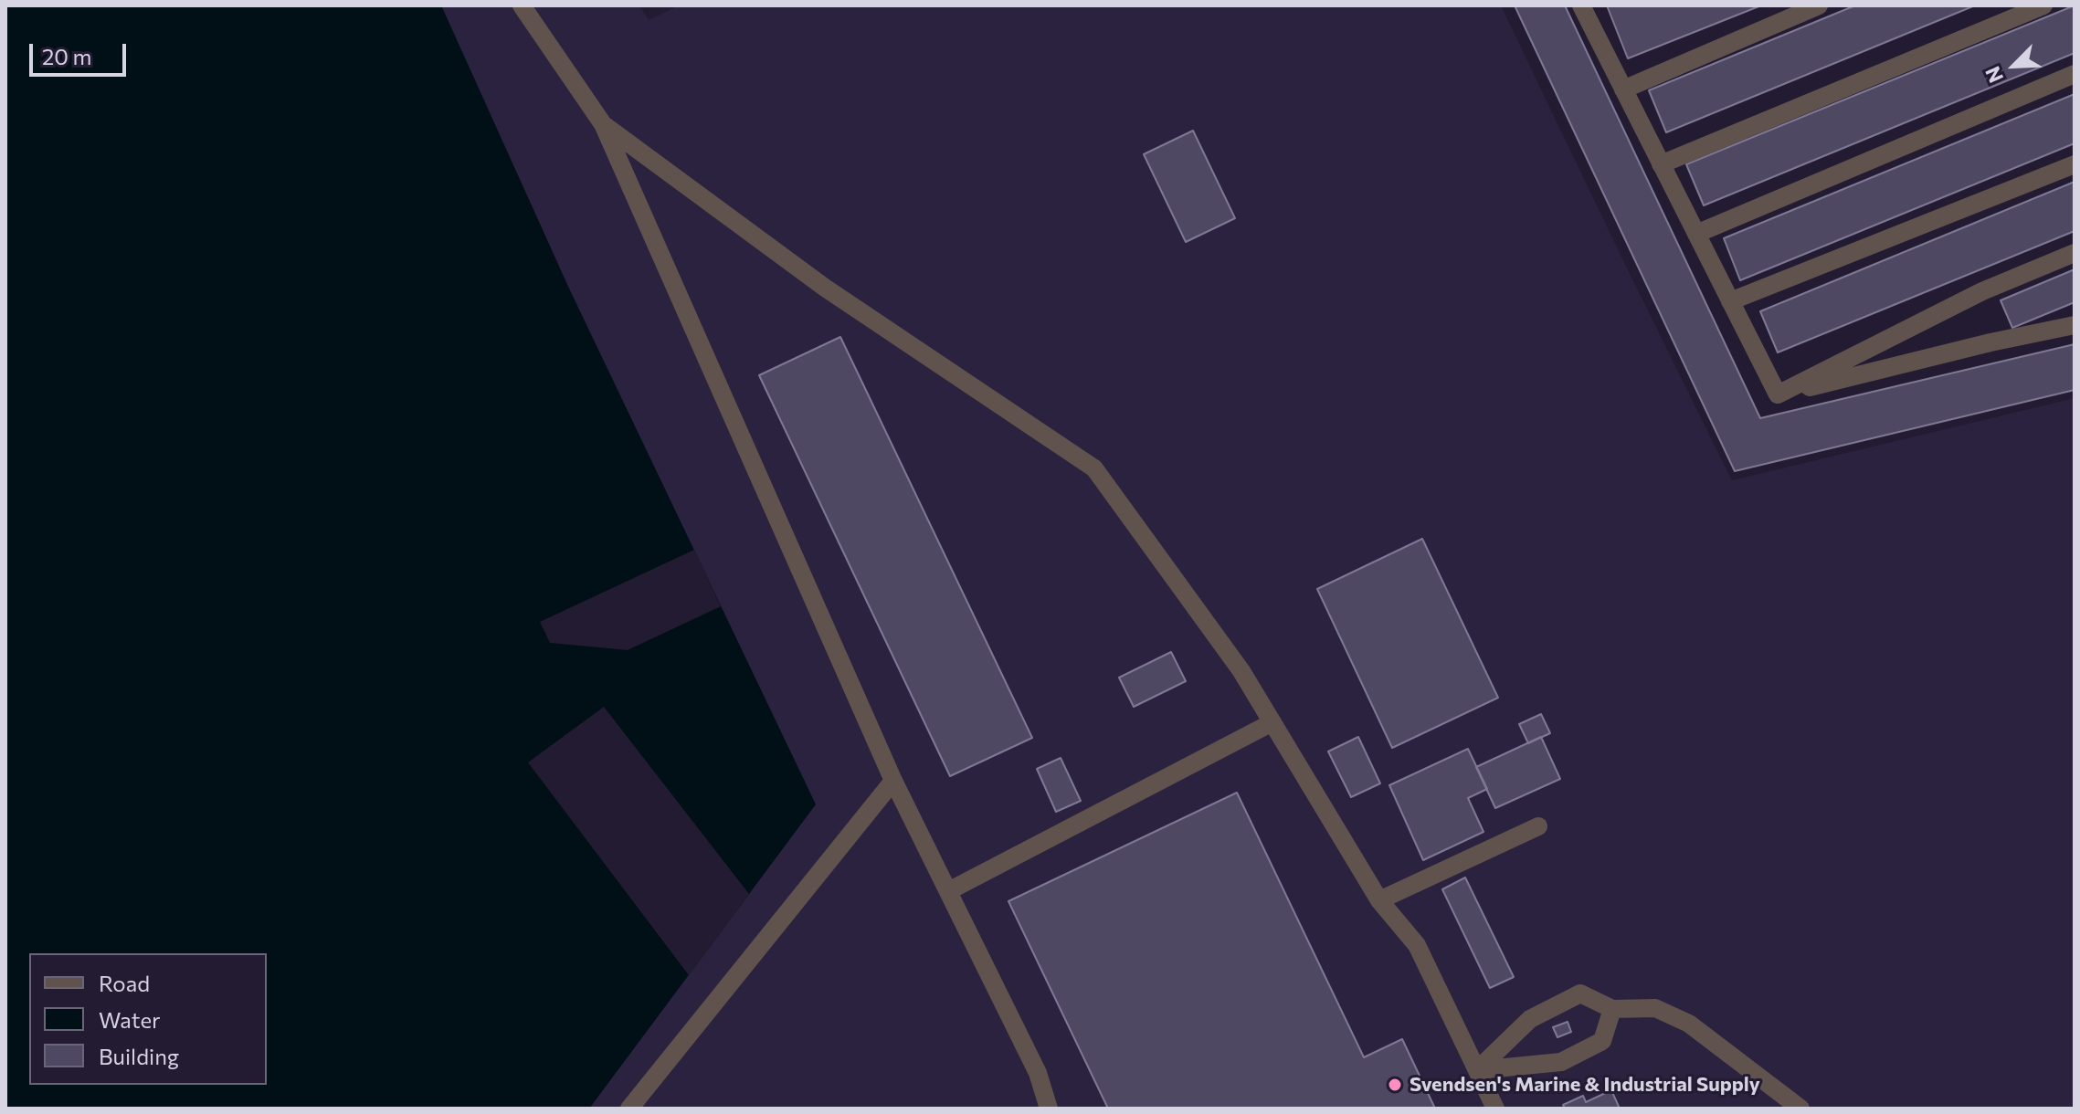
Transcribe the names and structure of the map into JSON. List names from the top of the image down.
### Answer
{
  "places": ["Svendsen's Marine & Industrial Supply"],
  "legend": ["Road", "Water", "Building"],
  "scale_bar": "20 m",
  "north": "bottom left"
}
